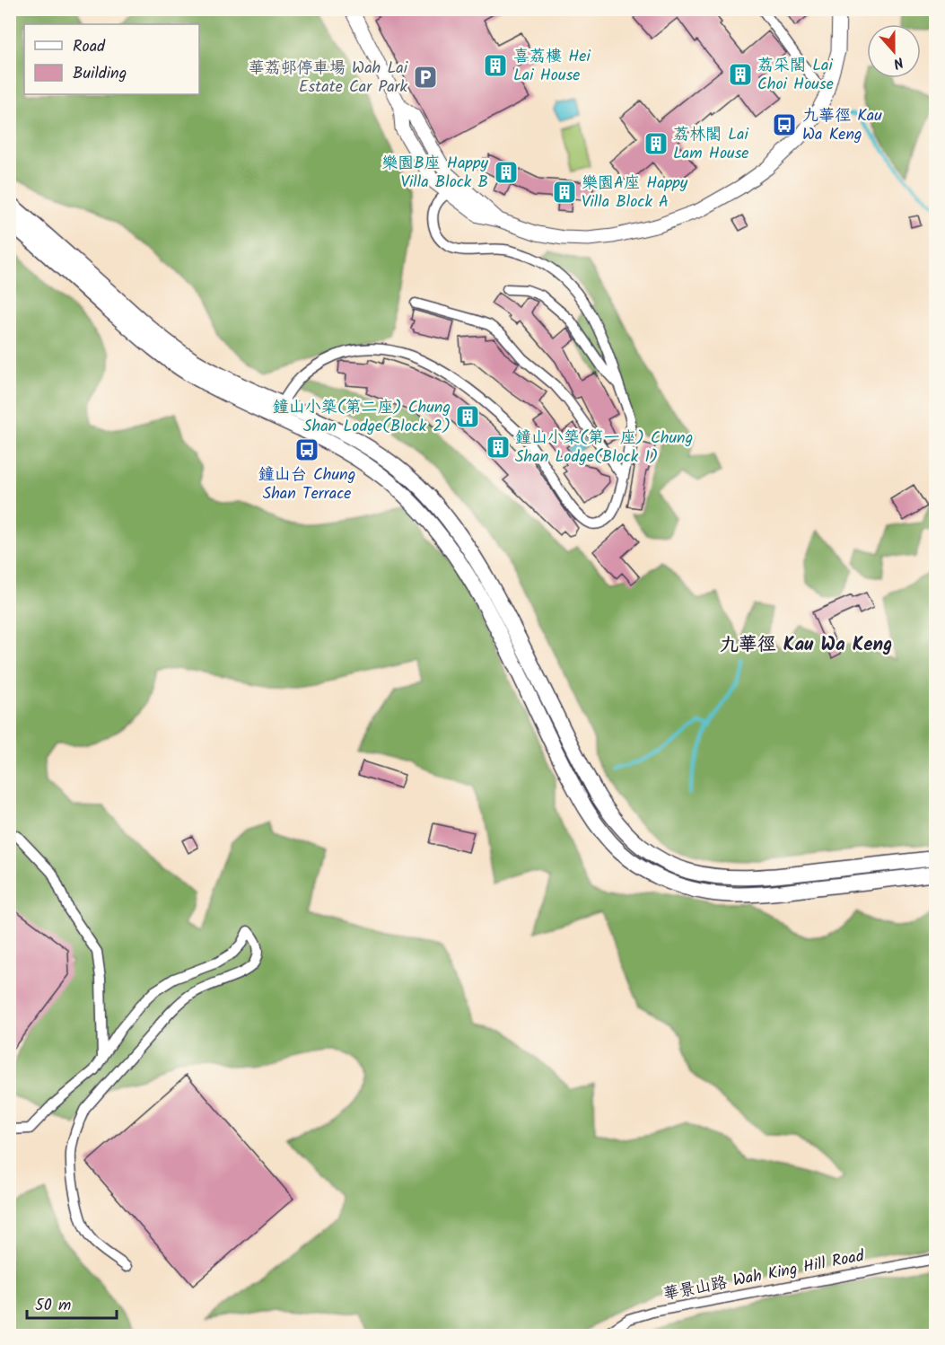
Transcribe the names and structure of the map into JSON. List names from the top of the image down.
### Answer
{
  "streets": {
    "street": ["華景山路 Wah King Hill Road"]
  },
  "districts": ["九華徑 Kau Wa Keng"],
  "places": {
    "building": [
      "喜荔樓 Hei Lai House",
      "荔采閣 Lai Choi House",
      "荔林閣 Lai Lam House",
      "樂園B座 Happy Villa Block B",
      "樂園A座 Happy Villa Block A",
      "鐘山小築(第二座) Chung Shan Lodge(Block 2)",
      "鐘山小築(第一座) Chung Shan Lodge(Block 1)"
    ],
    "parking": ["華荔邨停車場 Wah Lai Estate Car Park"],
    "bus stop": ["九華徑 Kau Wa Keng", "鐘山台 Chung Shan Terrace"]
  },
  "legend": ["Road", "Building"],
  "scale_bar": "50 m",
  "north": "bottom"
}
